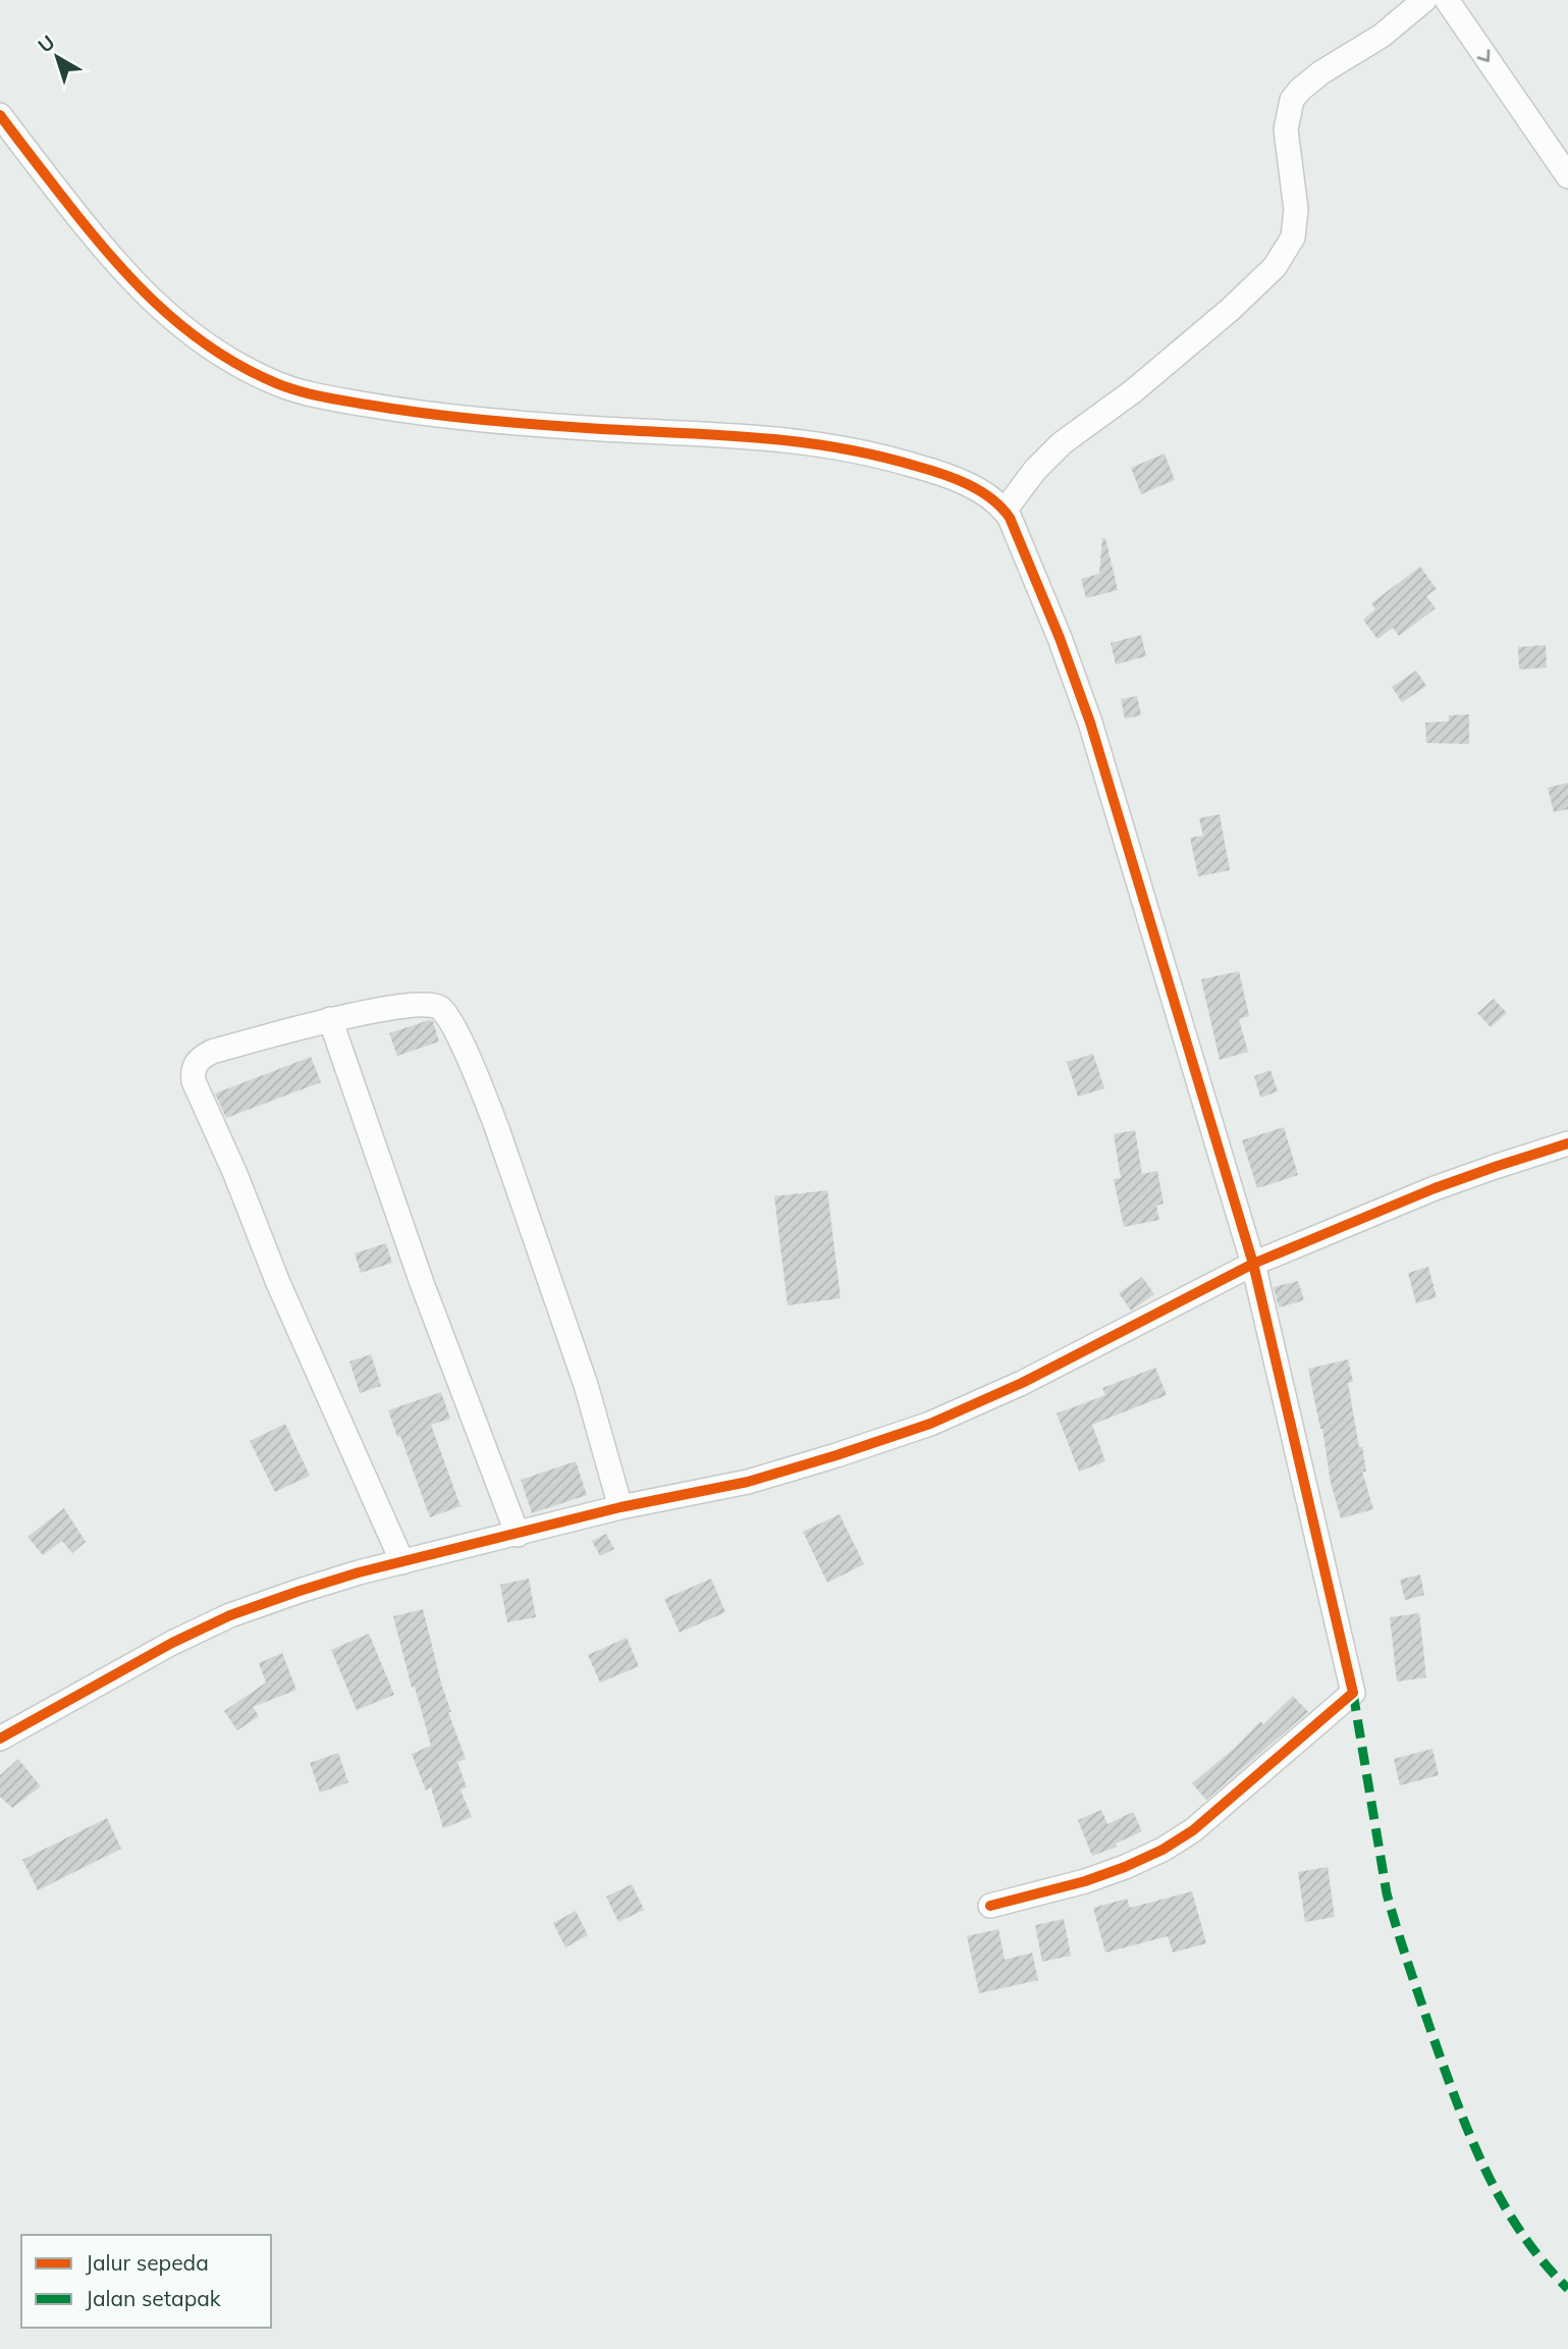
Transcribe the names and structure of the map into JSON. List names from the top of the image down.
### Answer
{
  "legend": ["Jalur sepeda", "Jalan setapak"],
  "north": "top left"
}
